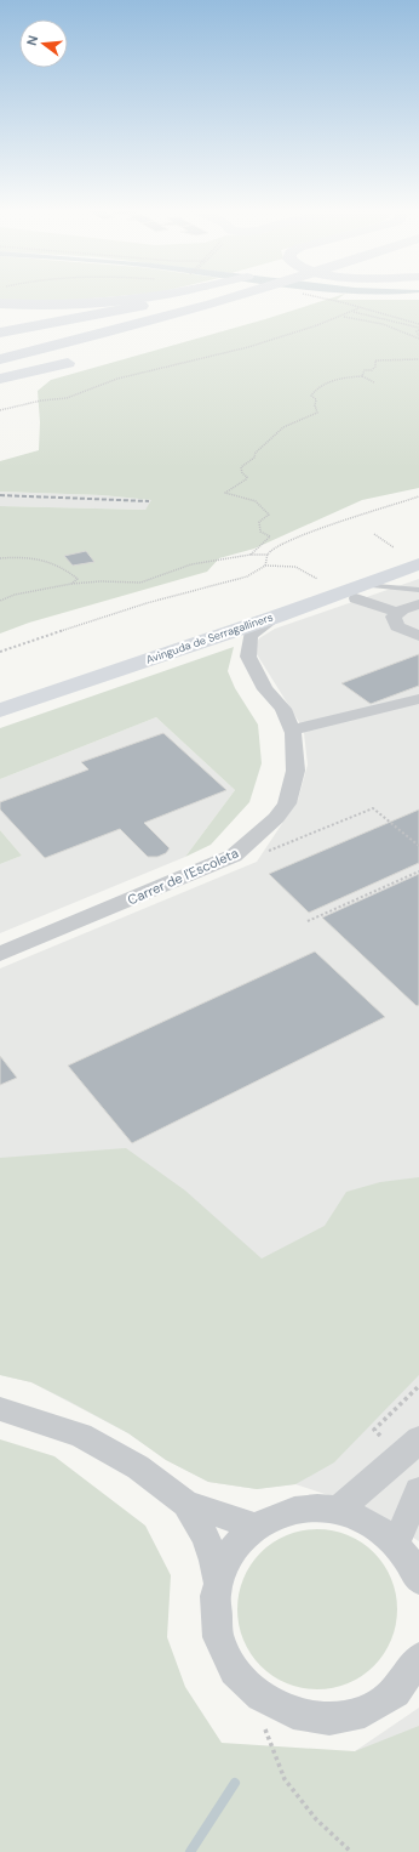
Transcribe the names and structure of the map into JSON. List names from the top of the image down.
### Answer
{
  "streets": {
    "main road": ["Avinguda de Serragalliners"],
    "street": ["Carrer de l'Escoleta"]
  },
  "crossings": [
    ["Avinguda de Serragalliners", "Carrer de l'Escoleta"]
  ],
  "north": "left"
}
